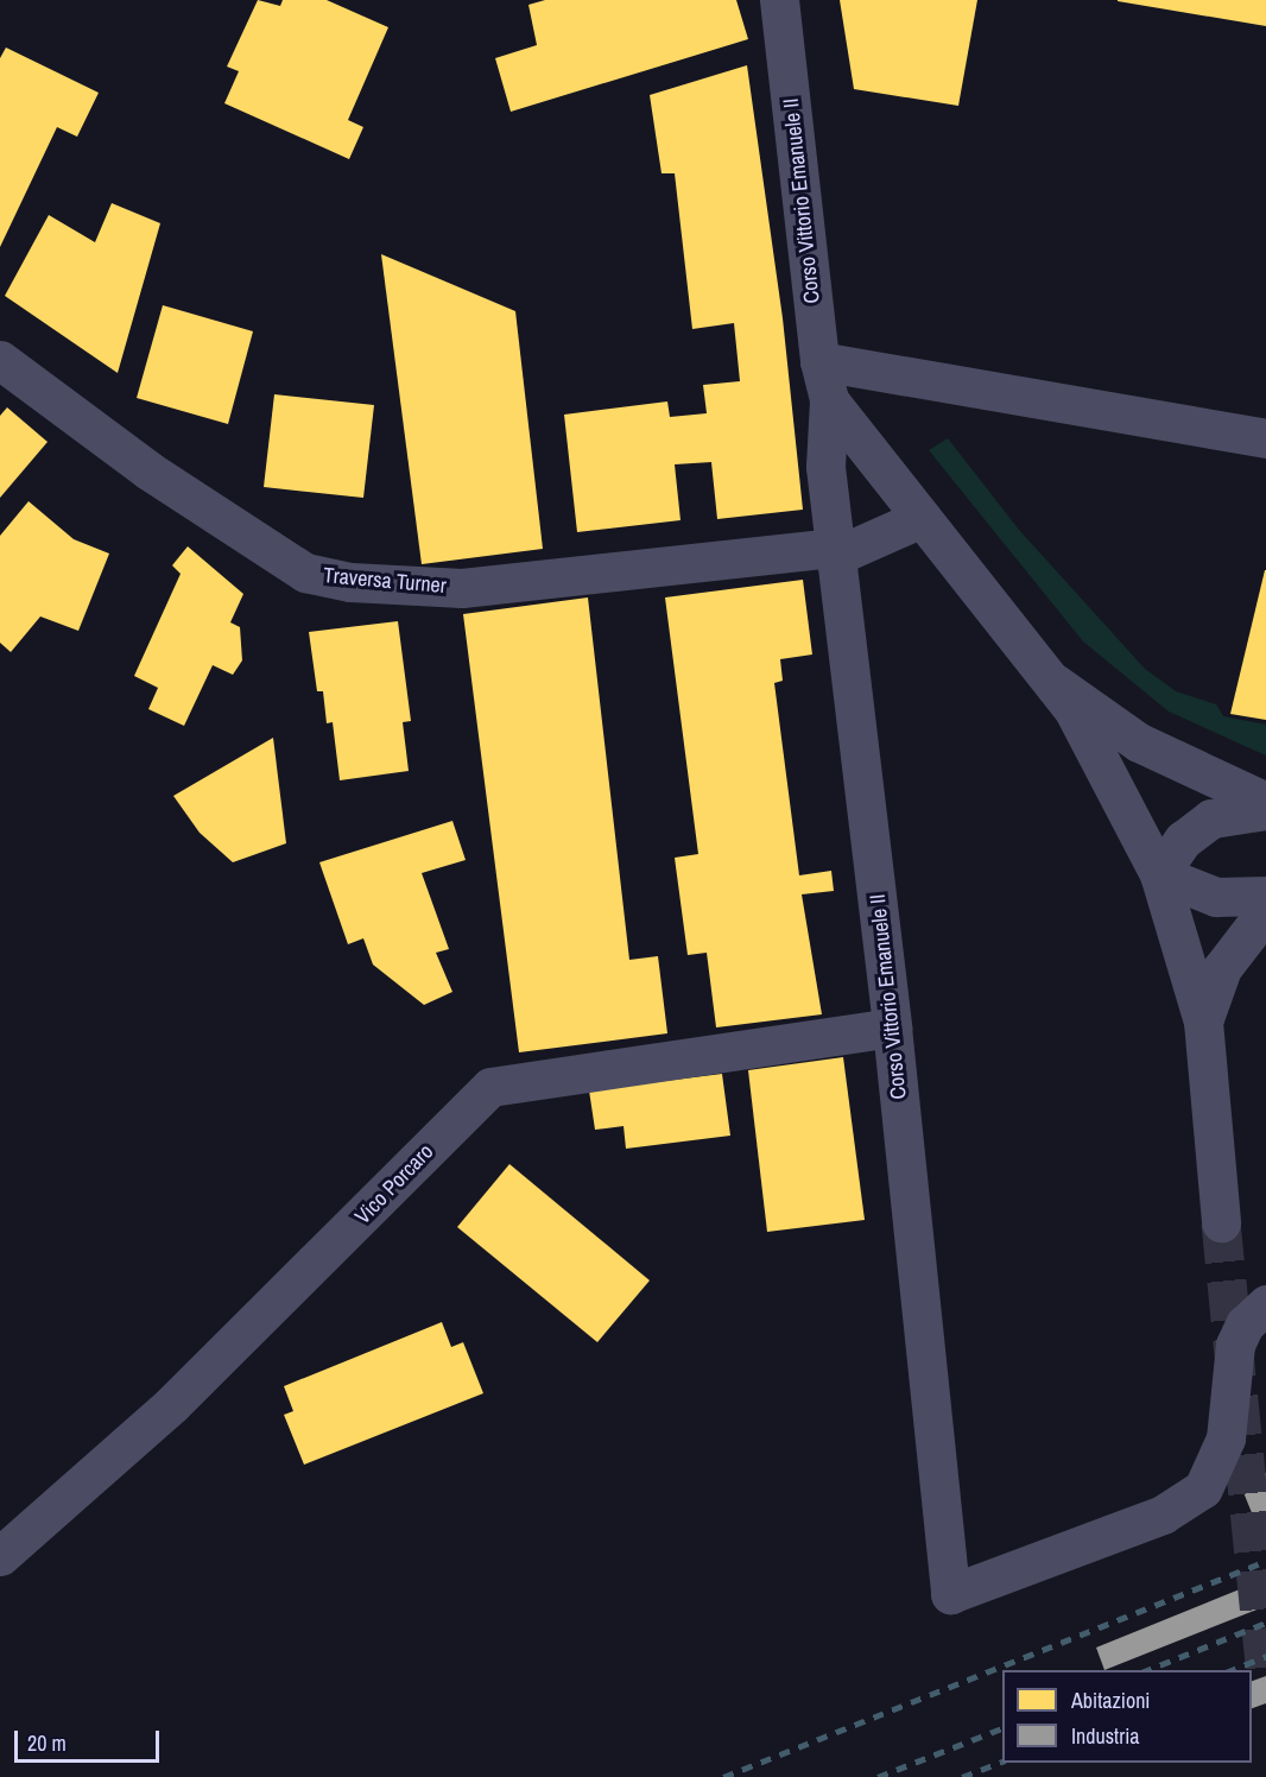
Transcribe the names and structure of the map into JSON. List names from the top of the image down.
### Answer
{
  "streets": {
    "street": ["Corso Vittorio Emanuele II", "Traversa Turner", "Vico Porcaro"]
  },
  "crossings": [
    ["Corso Vittorio Emanuele II", "Traversa Turner"],
    ["Corso Vittorio Emanuele II", "Vico Porcaro"]
  ],
  "legend": ["Abitazioni", "Industria"],
  "scale_bar": "20 m"
}
